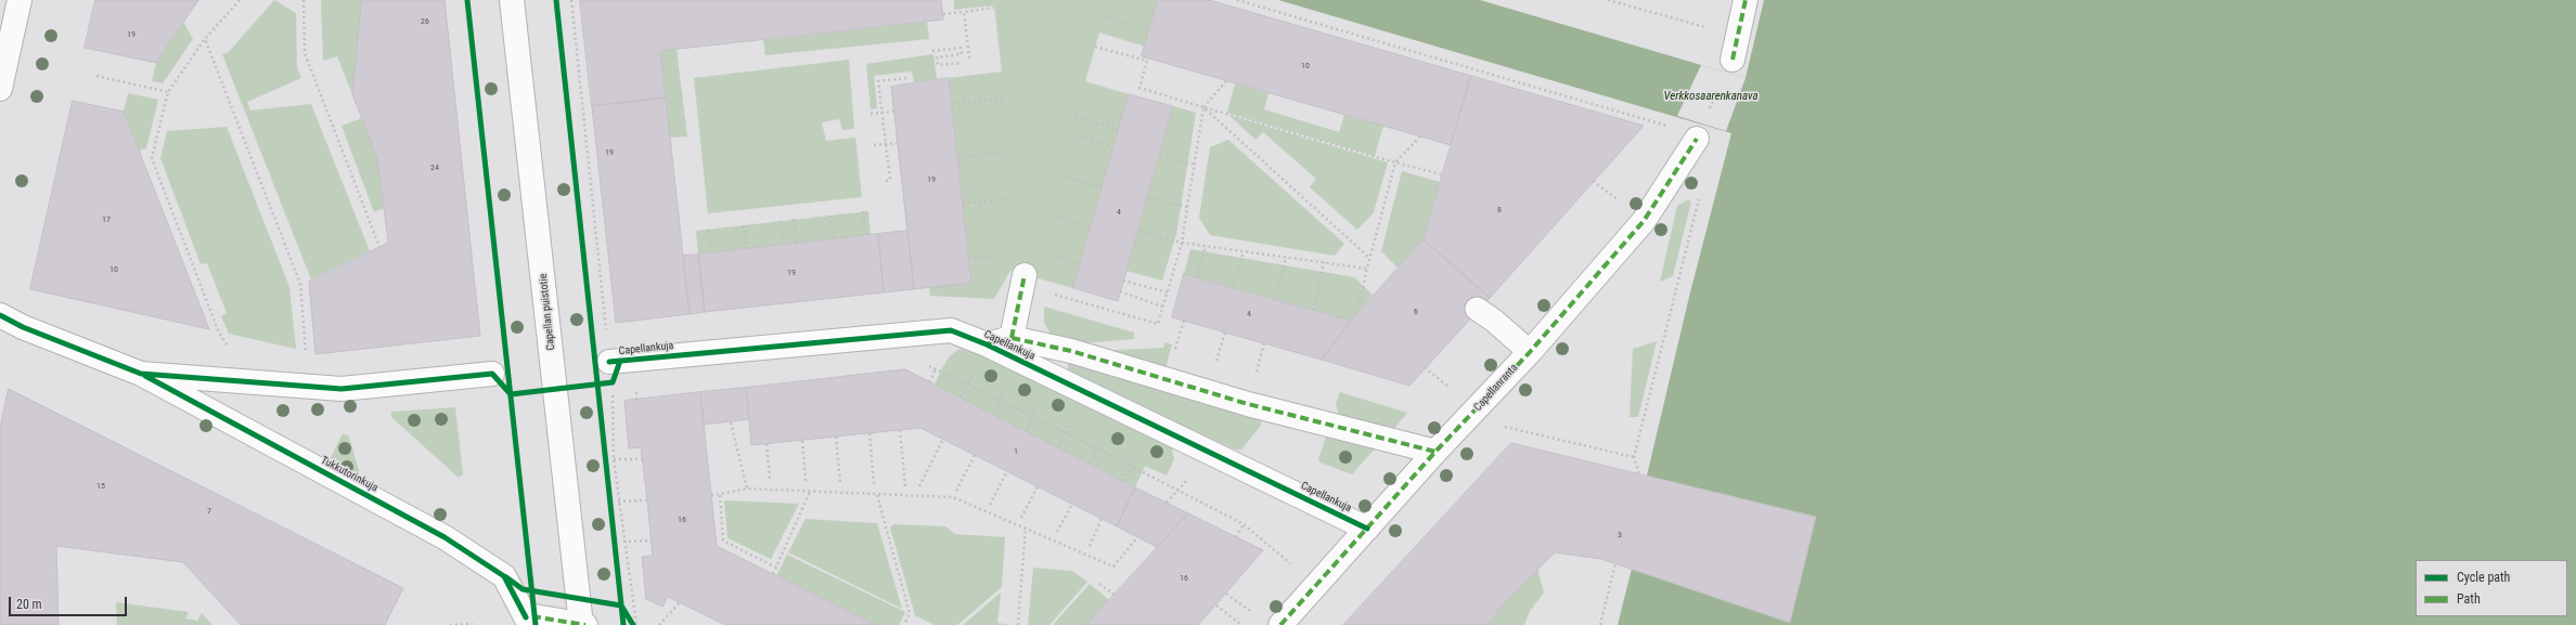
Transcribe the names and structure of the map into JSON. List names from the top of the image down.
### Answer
{
  "streets": {
    "street": [
      "Capellan puistotie",
      "Capellankuja",
      "Capellanranta",
      "Tukkutorinkuja"
    ]
  },
  "crossings": [
    ["Capellan puistotie", "Tukkutorinkuja"],
    ["Capellankuja", "Capellanranta"]
  ],
  "water": ["Verkkosaarenkanava"],
  "house_numbers": [
    "26",
    "19",
    "10",
    "19",
    "24",
    "19",
    "8",
    "4",
    "17",
    "10",
    "19",
    "6",
    "4",
    "1",
    "15",
    "7",
    "16",
    "3",
    "16"
  ],
  "legend": ["Cycle path", "Path"],
  "scale_bar": "20 m"
}
